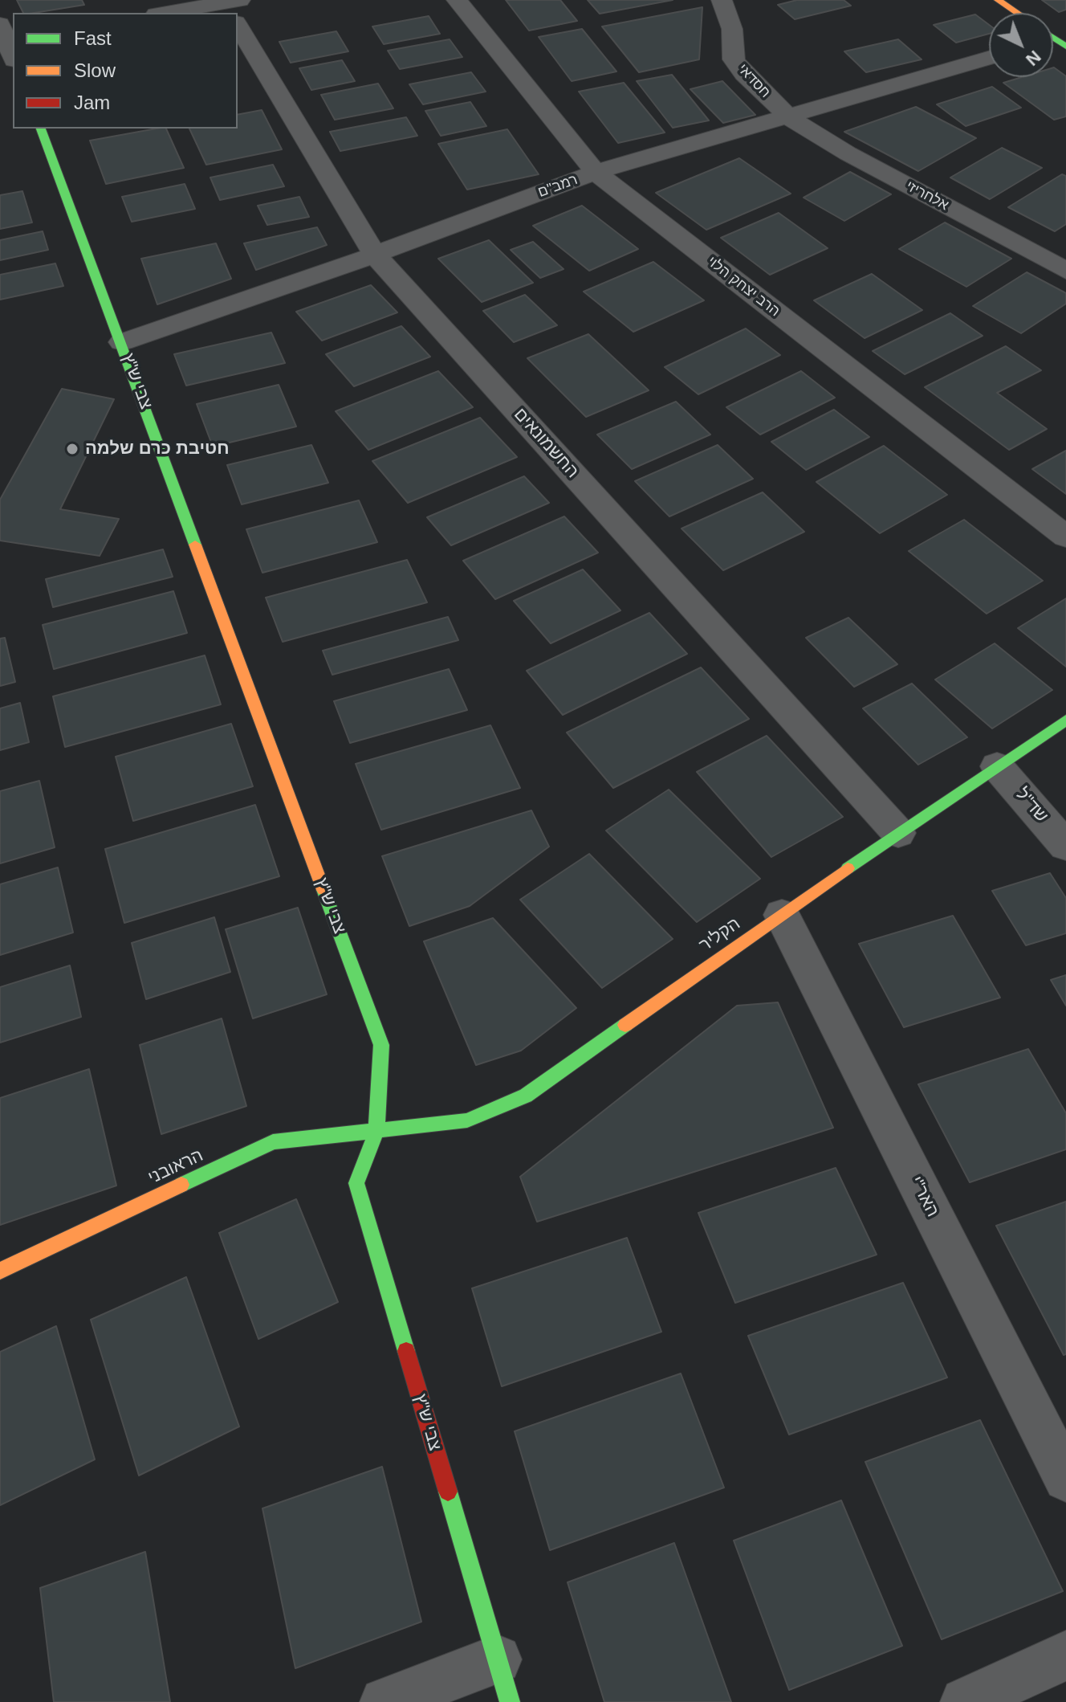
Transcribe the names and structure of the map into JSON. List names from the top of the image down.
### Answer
{
  "streets": {
    "street": [
      "חסדאי",
      "רמב\"ם",
      "אלחריזי",
      "הרב יצחק הלוי",
      "צבי ש\"ץ",
      "החשמונאים",
      "שד\"ל",
      "הקליר",
      "הראובני",
      "האר\"י"
    ]
  },
  "crossings": [
    ["חסדאי", "רמב\"ם"],
    ["חסדאי", "אלחריזי"],
    ["רמב\"ם", "אלחריזי"],
    ["רמב\"ם", "הרב יצחק הלוי"],
    ["רמב\"ם", "צבי ש\"ץ"],
    ["רמב\"ם", "החשמונאים"],
    ["צבי ש\"ץ", "הקליר"],
    ["צבי ש\"ץ", "הראובני"],
    ["החשמונאים", "הקליר"],
    ["שד\"ל", "הקליר"],
    ["הקליר", "הראובני"],
    ["הקליר", "האר\"י"]
  ],
  "places": ["חטיבת כרם שלמה"],
  "legend": ["Fast", "Slow", "Jam"],
  "north": "bottom right"
}
